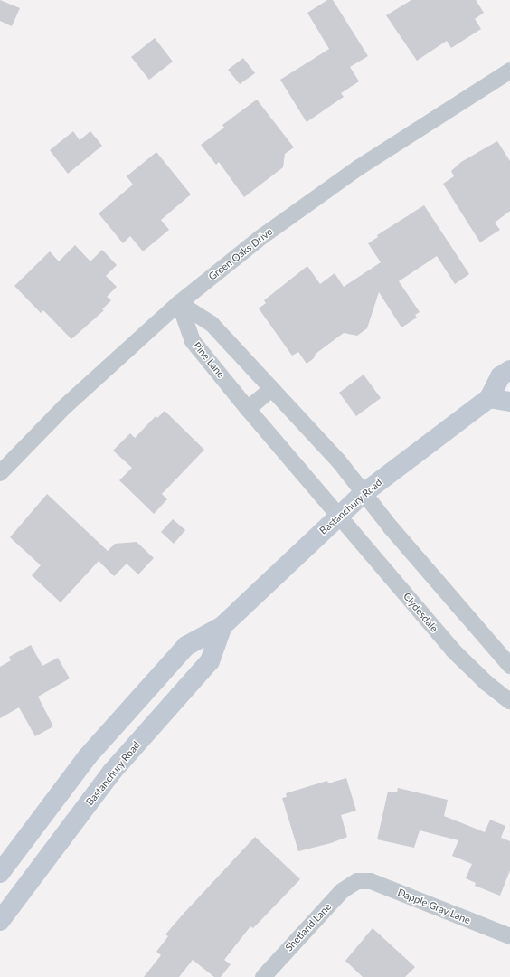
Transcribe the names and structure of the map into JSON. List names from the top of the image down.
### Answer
{
  "streets": {
    "main road": ["Bastanchury Road"],
    "street": [
      "Green Oaks Drive",
      "Pine Lane",
      "Clydesdale",
      "Dapple Gray Lane",
      "Shetland Lane"
    ]
  },
  "crossings": [
    ["Green Oaks Drive", "Pine Lane"],
    ["Pine Lane", "Bastanchury Road"],
    ["Pine Lane", "Clydesdale"],
    ["Bastanchury Road", "Clydesdale"],
    ["Dapple Gray Lane", "Shetland Lane"]
  ]
}
